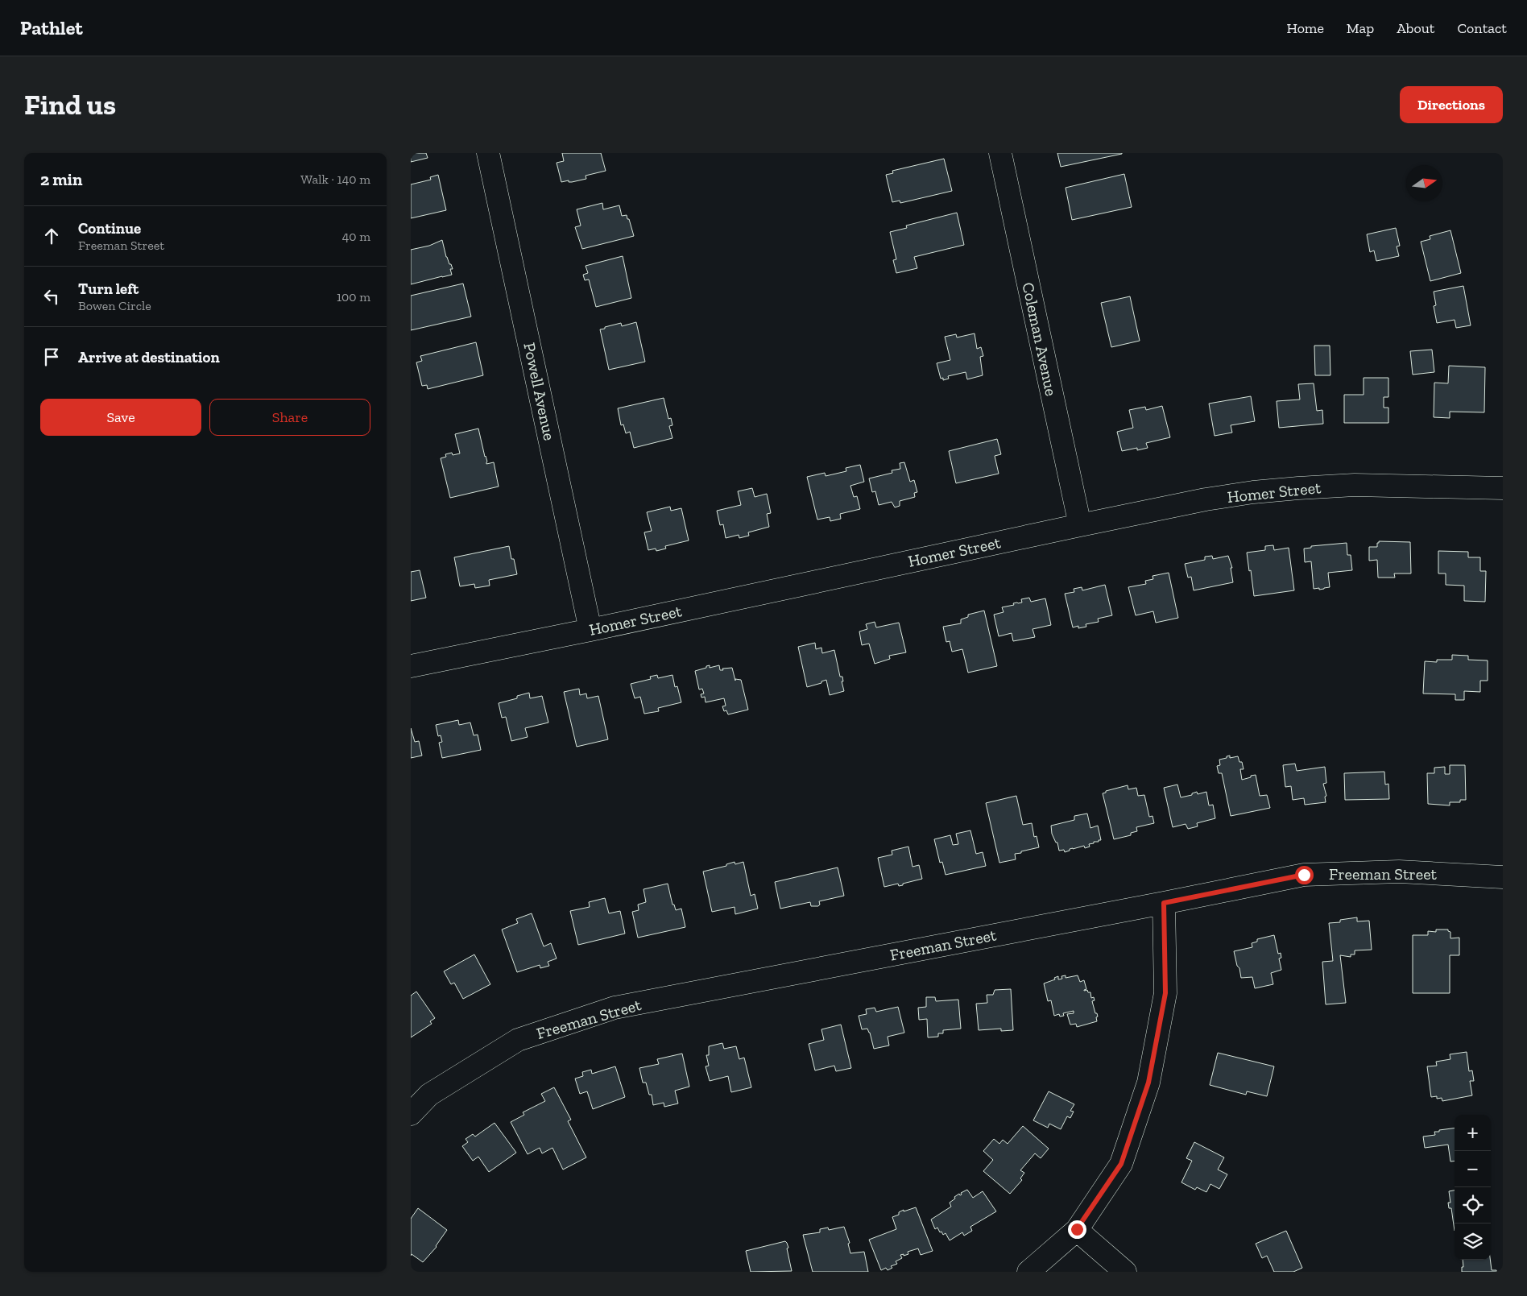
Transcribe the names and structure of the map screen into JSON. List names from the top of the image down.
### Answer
{
  "streets": {
    "street": [
      "Coleman Avenue",
      "Powell Avenue",
      "Homer Street",
      "Freeman Street"
    ]
  },
  "crossings": [
    ["Coleman Avenue", "Homer Street"],
    ["Powell Avenue", "Homer Street"]
  ],
  "north": "right",
  "page": {
    "header": "Pathlet",
    "nav": [
      "Home",
      "Map",
      "About",
      "Contact"
    ],
    "buttons": [
      "Directions",
      ["Save", "Share"]
    ],
    "title": "Find us",
    "heading": ["2 min", "Walk · 140 m"],
    "list": [
      ["Continue", "Freeman Street", "40 m"],
      ["Turn left", "Bowen Circle", "100 m"],
      "Arrive at destination"
    ],
    "map_buttons": ["+", "−"]
  }
}
